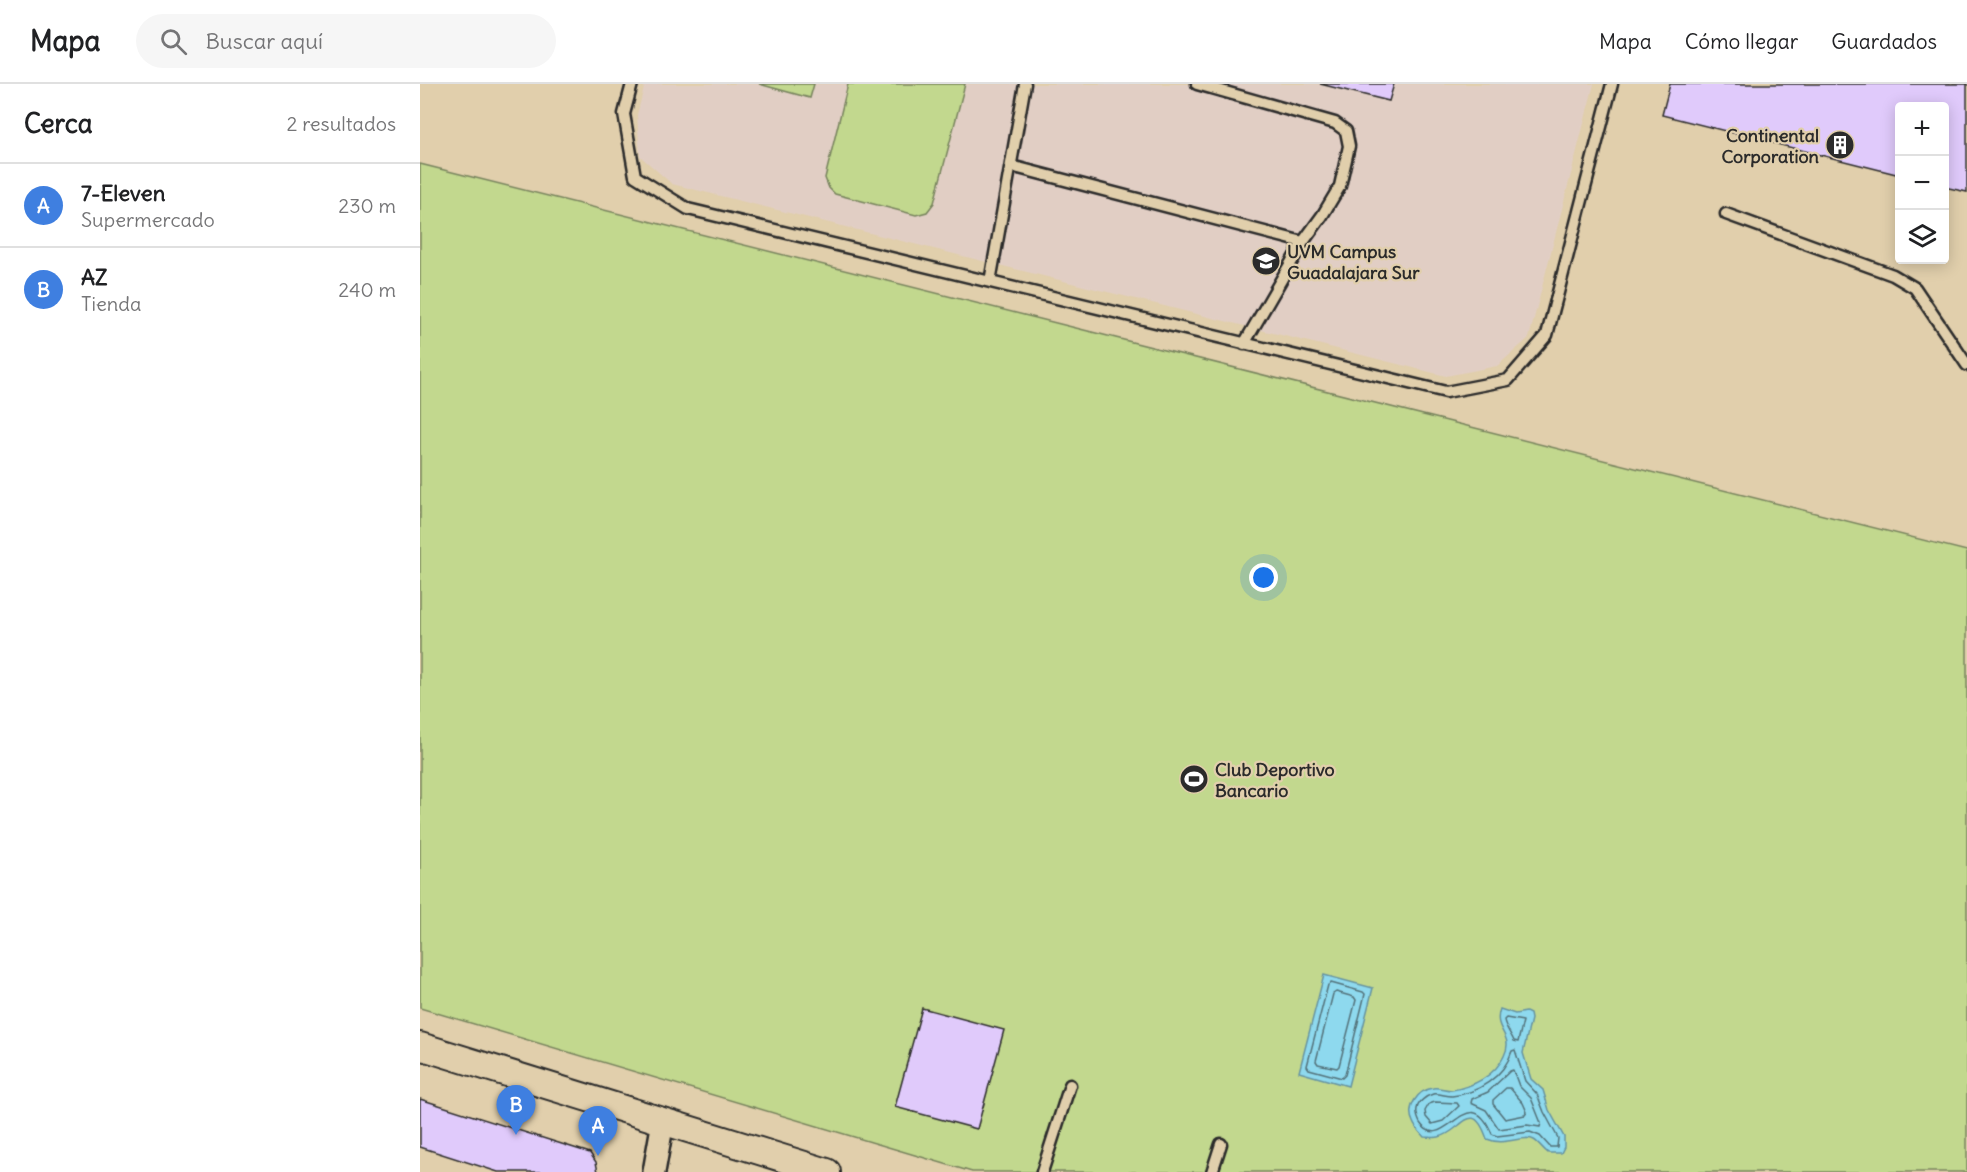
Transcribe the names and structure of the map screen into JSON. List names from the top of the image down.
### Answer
{
  "places": {
    "building": ["Continental Corporation"],
    "school or university": ["UVM Campus Guadalajara Sur"],
    "sports": ["Club Deportivo Bancario"]
  },
  "page": {
    "header": "Mapa",
    "search": "Buscar aquí",
    "nav": ["Mapa", "Cómo llegar", "Guardados"],
    "heading": ["Cerca", "2 resultados"],
    "map_buttons": ["+", "−"],
    "list": [
      {
        "mark": "A",
        "name": "7-Eleven",
        "note": "Supermercado",
        "value": "230 m"
      },
      {
        "mark": "B",
        "name": "AZ",
        "note": "Tienda",
        "value": "240 m"
      }
    ],
    "pins": ["B", "A"]
  }
}
